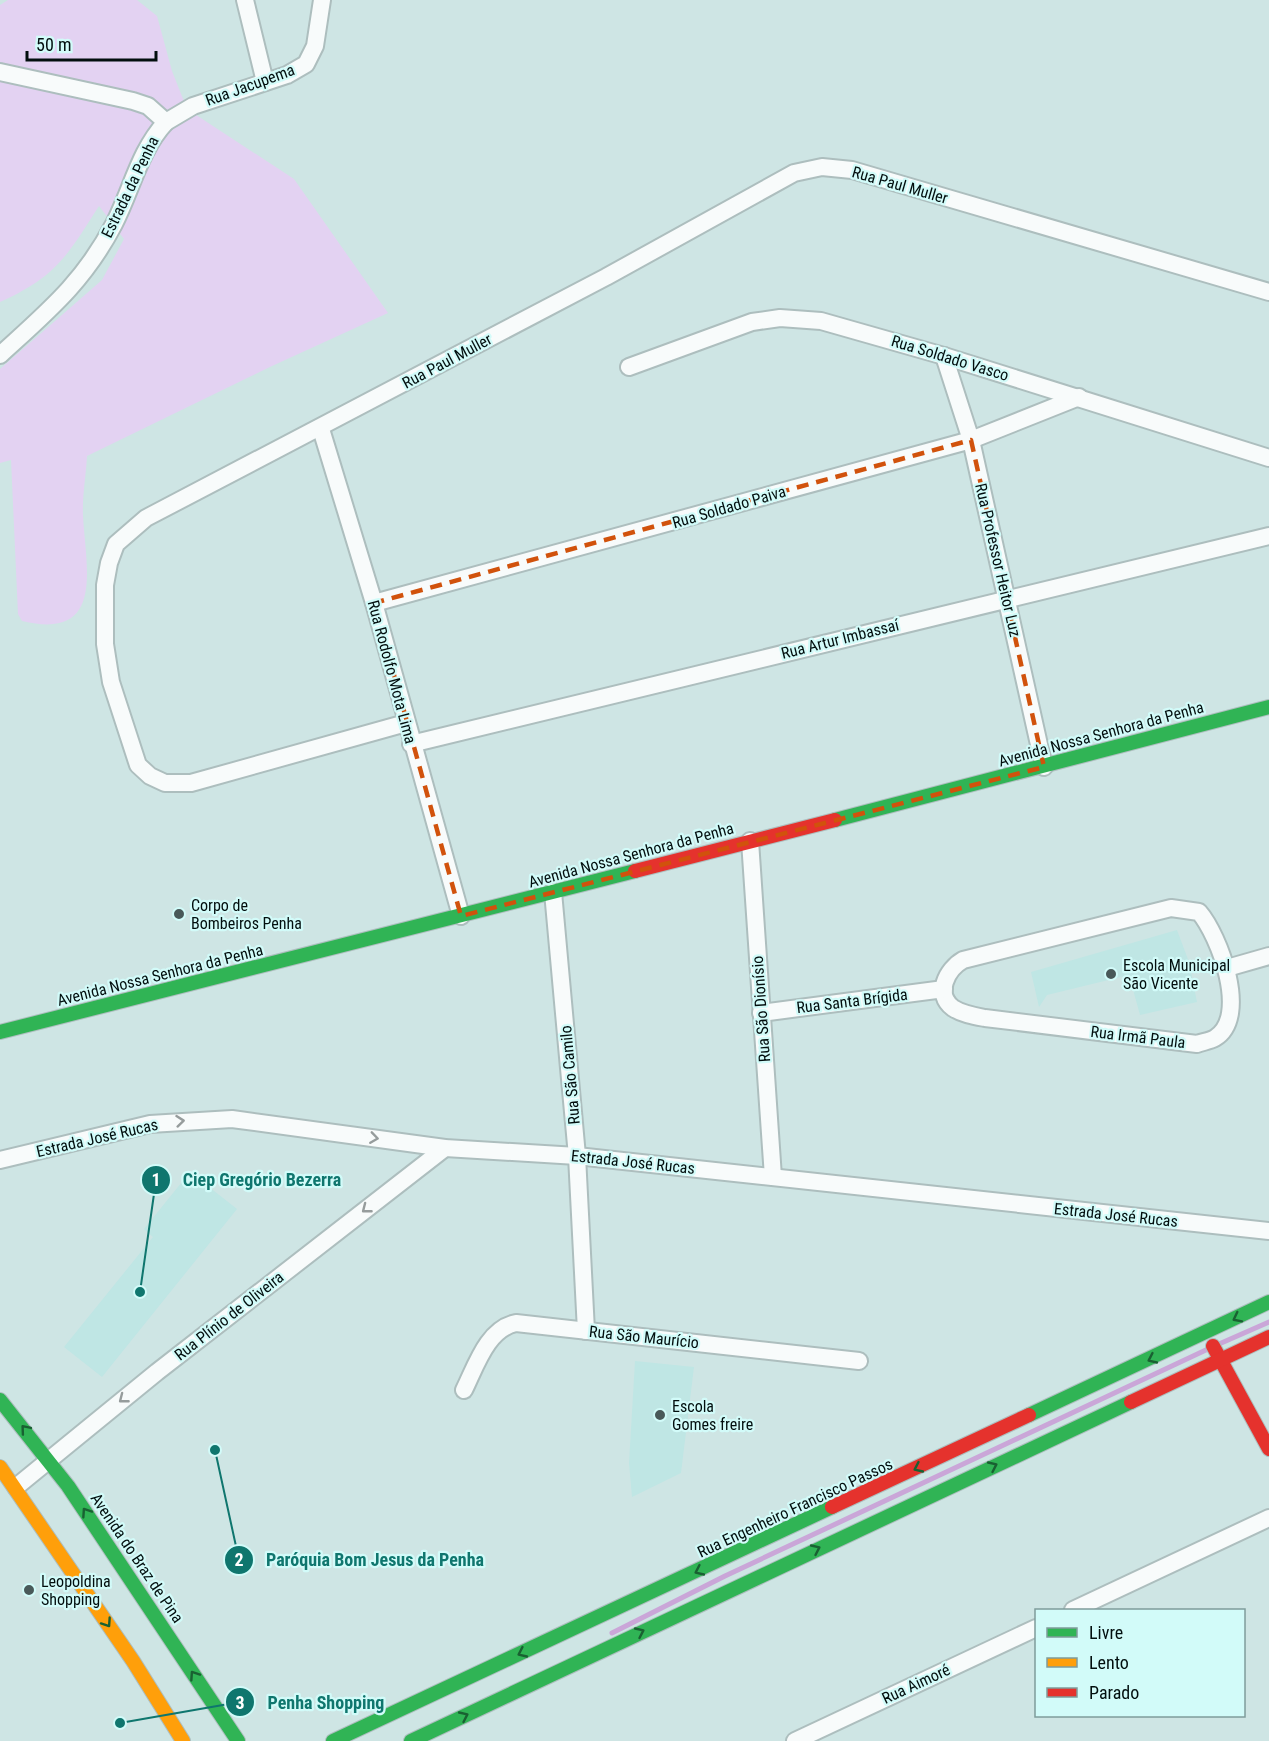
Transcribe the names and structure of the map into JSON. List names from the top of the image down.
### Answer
{
  "streets": {
    "street": [
      "Rua Jacupema",
      "Rua Paul Muller",
      "Estrada da Penha",
      "Rua Soldado Vasco",
      "Rua Soldado Paiva",
      "Rua Professor Heitor Luz",
      "Rua Artur Imbassaí",
      "Rua Rodolfo Mota Lima",
      "Avenida Nossa Senhora da Penha",
      "Rua Santa Brígida",
      "Rua São Dionísio",
      "Rua Irmã Paula",
      "Rua São Camilo",
      "Estrada José Rucas",
      "Rua Plínio de Oliveira",
      "Rua São Maurício",
      "Rua Engenheiro Francisco Passos",
      "Avenida do Braz de Pina",
      "Rua Aimoré"
    ]
  },
  "crossings": [
    ["Rua Jacupema", "Estrada da Penha"],
    ["Rua Paul Muller", "Rua Rodolfo Mota Lima"],
    ["Rua Soldado Vasco", "Rua Soldado Paiva"],
    ["Rua Soldado Vasco", "Rua Professor Heitor Luz"],
    ["Rua Soldado Paiva", "Rua Professor Heitor Luz"],
    ["Rua Soldado Paiva", "Rua Rodolfo Mota Lima"],
    ["Rua Professor Heitor Luz", "Rua Artur Imbassaí"],
    ["Rua Professor Heitor Luz", "Avenida Nossa Senhora da Penha"],
    ["Rua Artur Imbassaí", "Rua Rodolfo Mota Lima"],
    ["Rua Rodolfo Mota Lima", "Avenida Nossa Senhora da Penha"],
    ["Avenida Nossa Senhora da Penha", "Rua São Dionísio"],
    ["Avenida Nossa Senhora da Penha", "Rua São Camilo"],
    ["Rua Santa Brígida", "Rua São Dionísio"],
    ["Rua Santa Brígida", "Rua Irmã Paula"],
    ["Rua São Dionísio", "Estrada José Rucas"],
    ["Rua São Camilo", "Estrada José Rucas"],
    ["Rua São Camilo", "Rua São Maurício"],
    ["Estrada José Rucas", "Rua Plínio de Oliveira"],
    ["Rua Plínio de Oliveira", "Avenida do Braz de Pina"]
  ],
  "one_way": ["Rua Plínio de Oliveira"],
  "places": [
    "Corpo de Bombeiros Penha",
    "Escola Municipal São Vicente",
    "Ciep Gregório Bezerra",
    "Escola Gomes freire",
    "Paróquia Bom Jesus da Penha",
    "Leopoldina Shopping",
    "Penha Shopping"
  ],
  "legend": ["Livre", "Lento", "Parado"],
  "scale_bar": "50 m"
}
